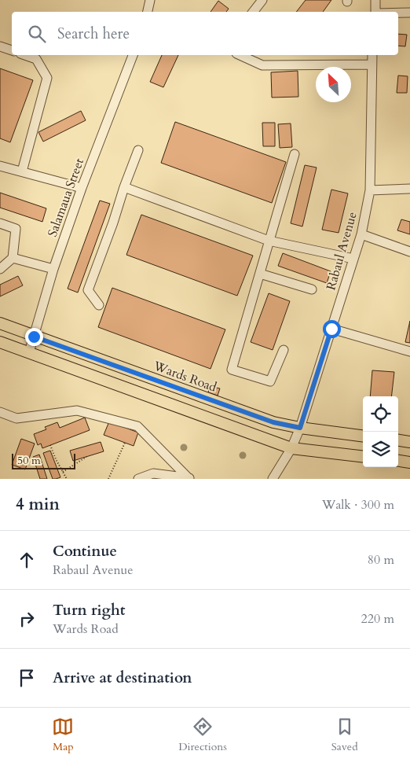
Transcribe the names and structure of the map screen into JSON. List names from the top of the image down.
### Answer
{
  "streets": {
    "main road": ["Wards Road"],
    "street": ["Salamaua Street", "Rabaul Avenue"]
  },
  "crossings": [
    ["Salamaua Street", "Wards Road"],
    ["Rabaul Avenue", "Wards Road"]
  ],
  "scale_bar": "50 m",
  "north": "top left",
  "page": {
    "search": "Search here",
    "scale": "50 m",
    "heading": ["4 min", "Walk · 300 m"],
    "list": [
      ["Continue", "Rabaul Avenue", "80 m"],
      ["Turn right", "Wards Road", "220 m"],
      "Arrive at destination"
    ],
    "nav": ["Map", "Directions", "Saved"]
  }
}
